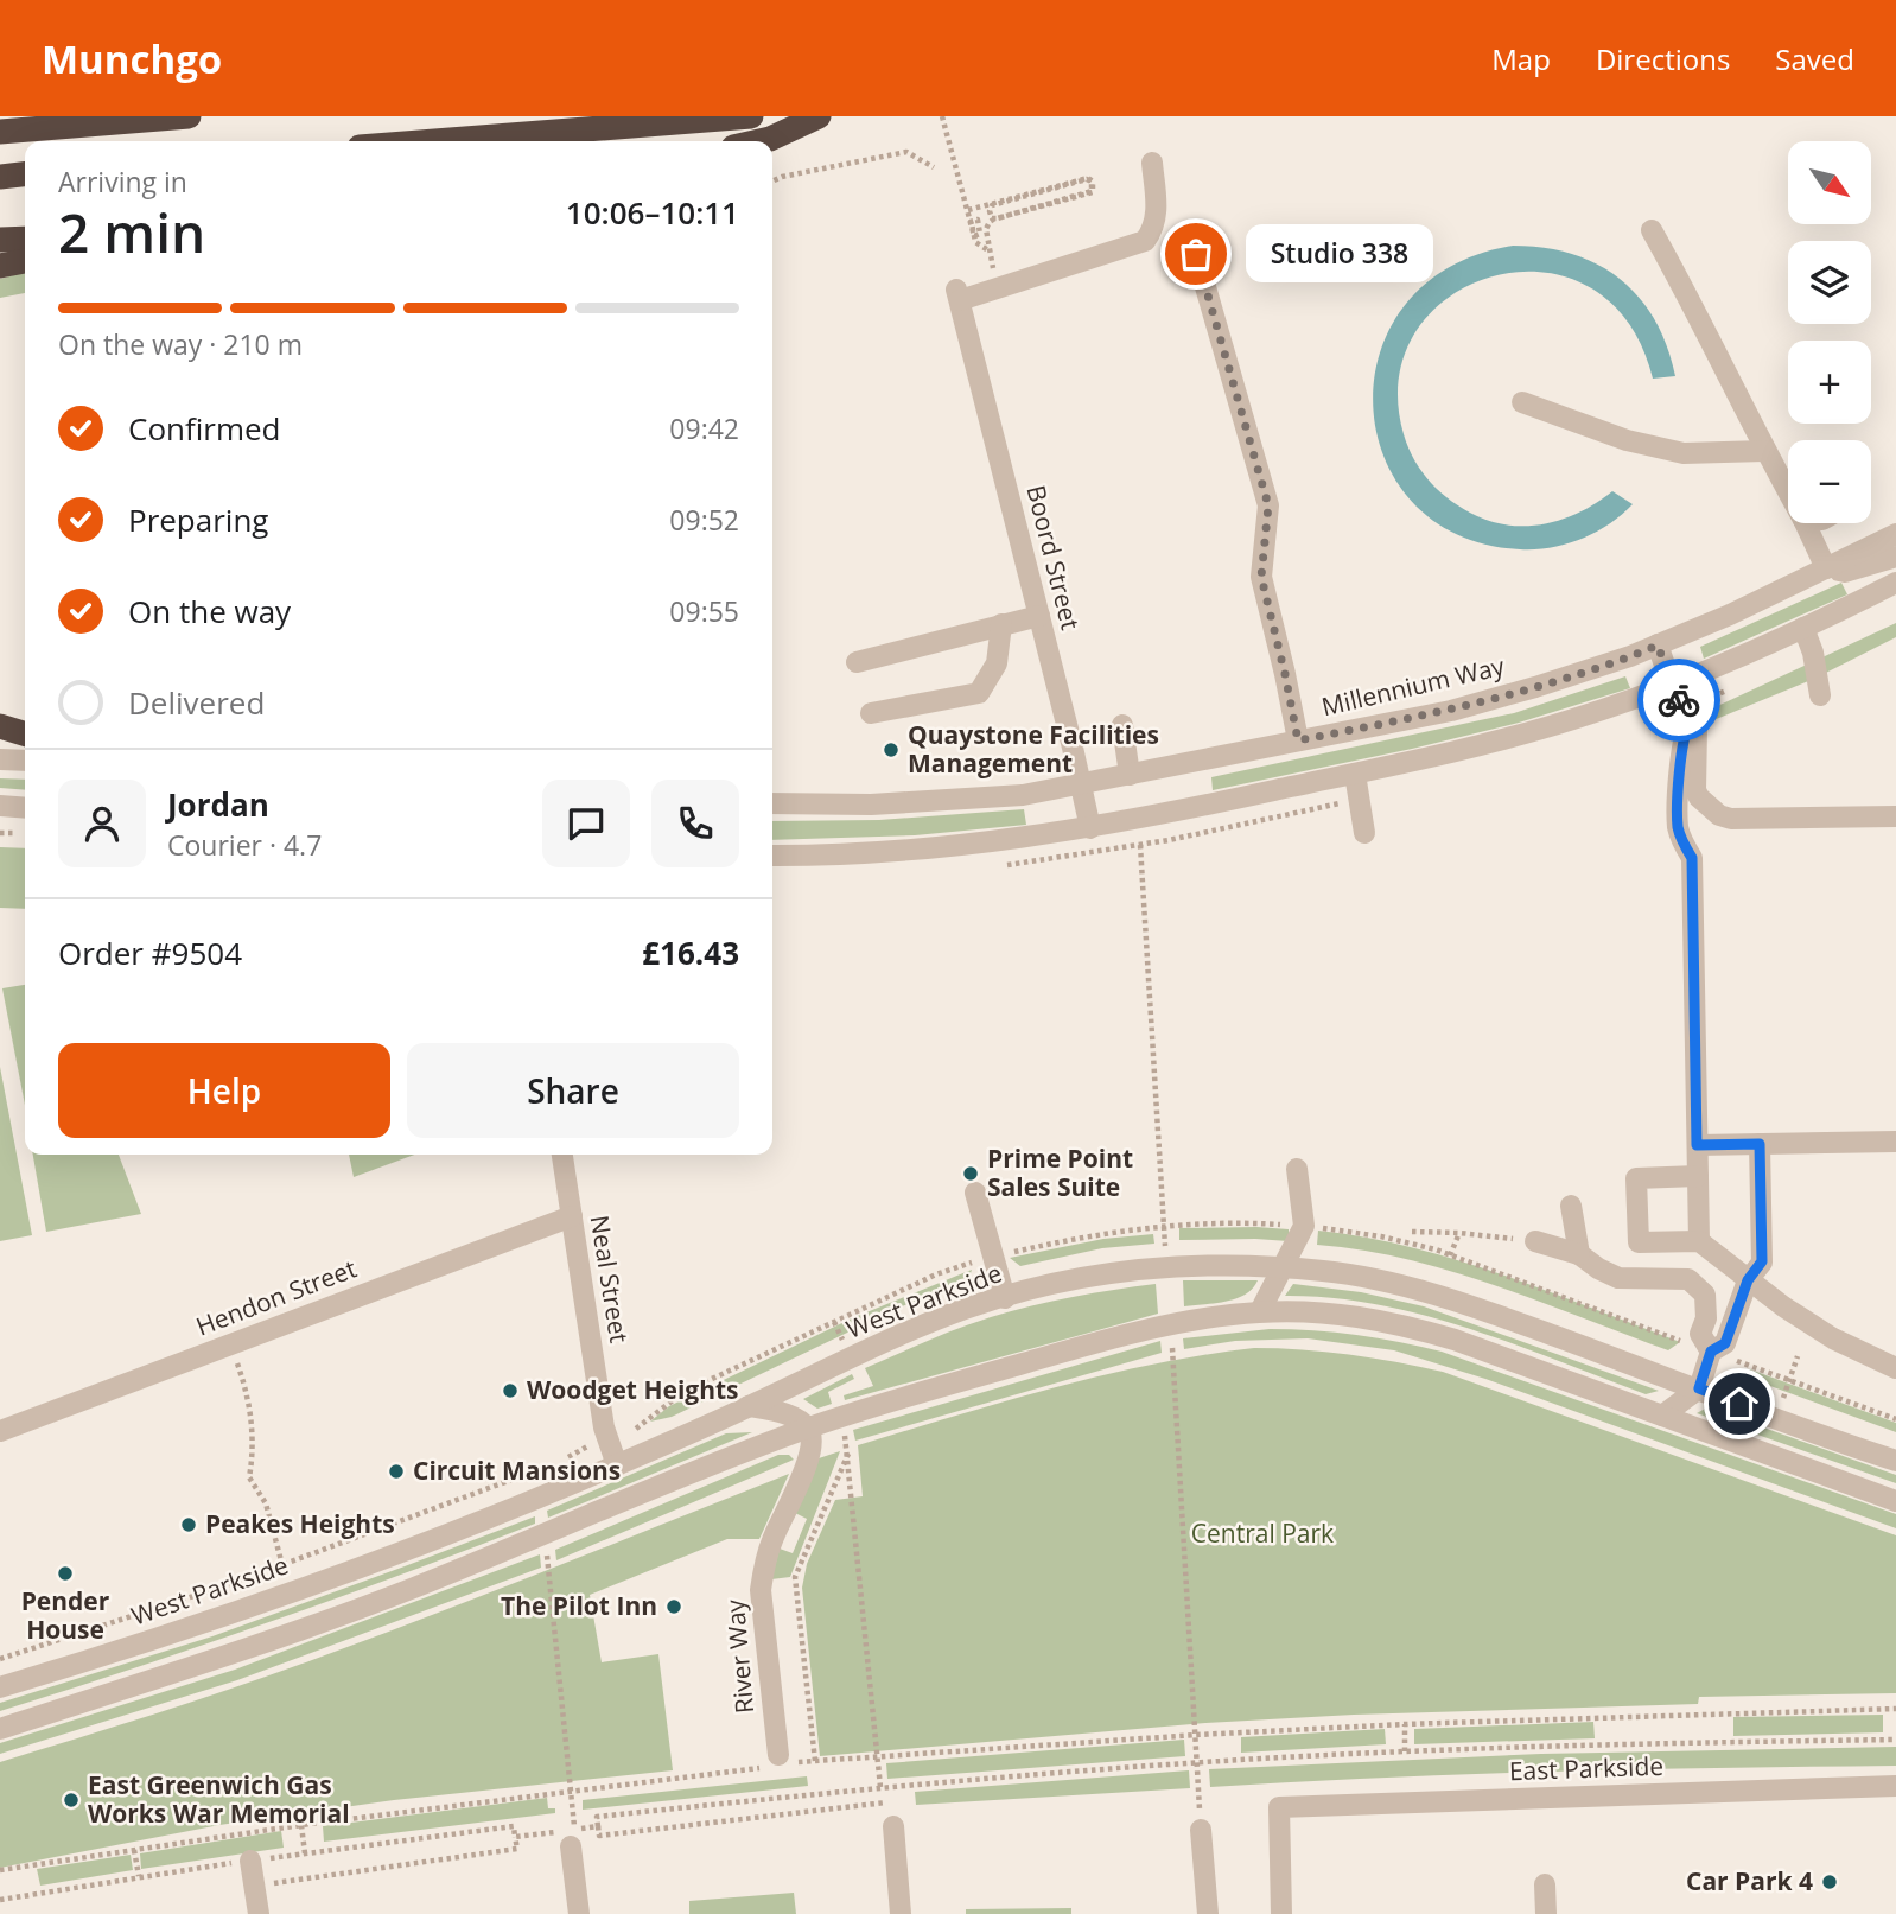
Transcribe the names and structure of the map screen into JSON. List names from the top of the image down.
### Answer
{
  "streets": {
    "street": [
      "Boord Street",
      "Millennium Way",
      "Neal Street",
      "Hendon Street",
      "West Parkside",
      "River Way",
      "East Parkside"
    ]
  },
  "crossings": [
    ["Boord Street", "Millennium Way"],
    ["Neal Street", "Hendon Street"],
    ["Neal Street", "West Parkside"]
  ],
  "parks": ["Central Park"],
  "places": [
    "Studio 338",
    "Quaystone Facilities Management",
    "Prime Point Sales Suite",
    "Woodget Heights",
    "Circuit Mansions",
    "Peakes Heights",
    "Pender House",
    "The Pilot Inn",
    "East Greenwich Gas Works War Memorial",
    "Car Park 4"
  ],
  "north": "bottom right",
  "page": {
    "header": "Munchgo",
    "nav": ["Map", "Directions", "Saved"],
    "map_buttons": ["+", "−"],
    "heading": ["2 min", "Arriving in", "10:06–10:11"],
    "panel": [
      "Jordan",
      "Courier · 4.7",
      "Order #9504",
      "£16.43"
    ],
    "bubble": "Studio 338",
    "bar": "On the way · 210 m",
    "list": [
      ["Confirmed", "09:42"],
      ["Preparing", "09:52"],
      ["On the way", "09:55"],
      "Delivered"
    ],
    "buttons": ["Help", "Share"]
  }
}
